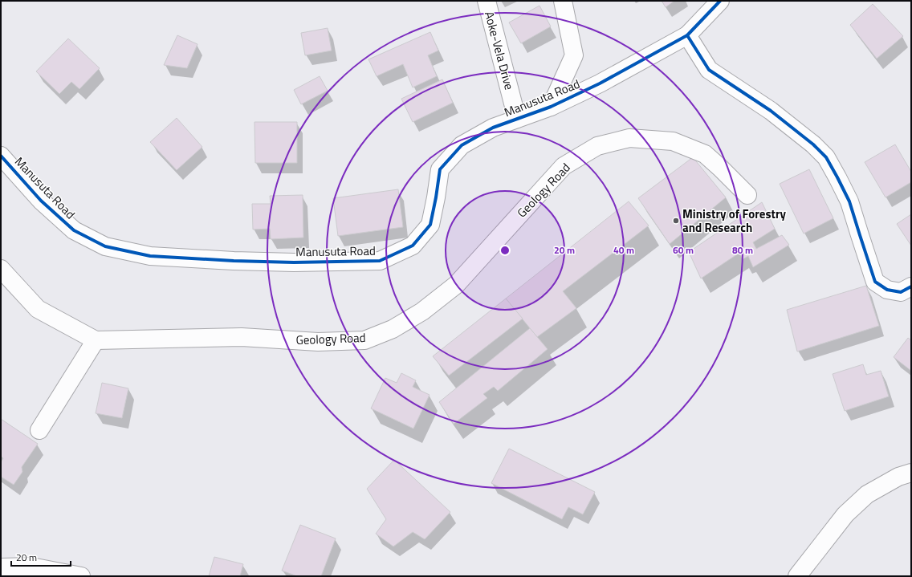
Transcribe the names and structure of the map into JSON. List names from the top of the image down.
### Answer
{
  "streets": {
    "street": ["Aoke-Vela Drive", "Manusuta Road", "Geology Road"]
  },
  "crossings": [
    ["Aoke-Vela Drive", "Manusuta Road"]
  ],
  "places": ["Ministry of Forestry and Research"],
  "scale_bar": "20 m",
  "rings": [
    "20 m",
    "40 m",
    "60 m",
    "80 m"
  ]
}
